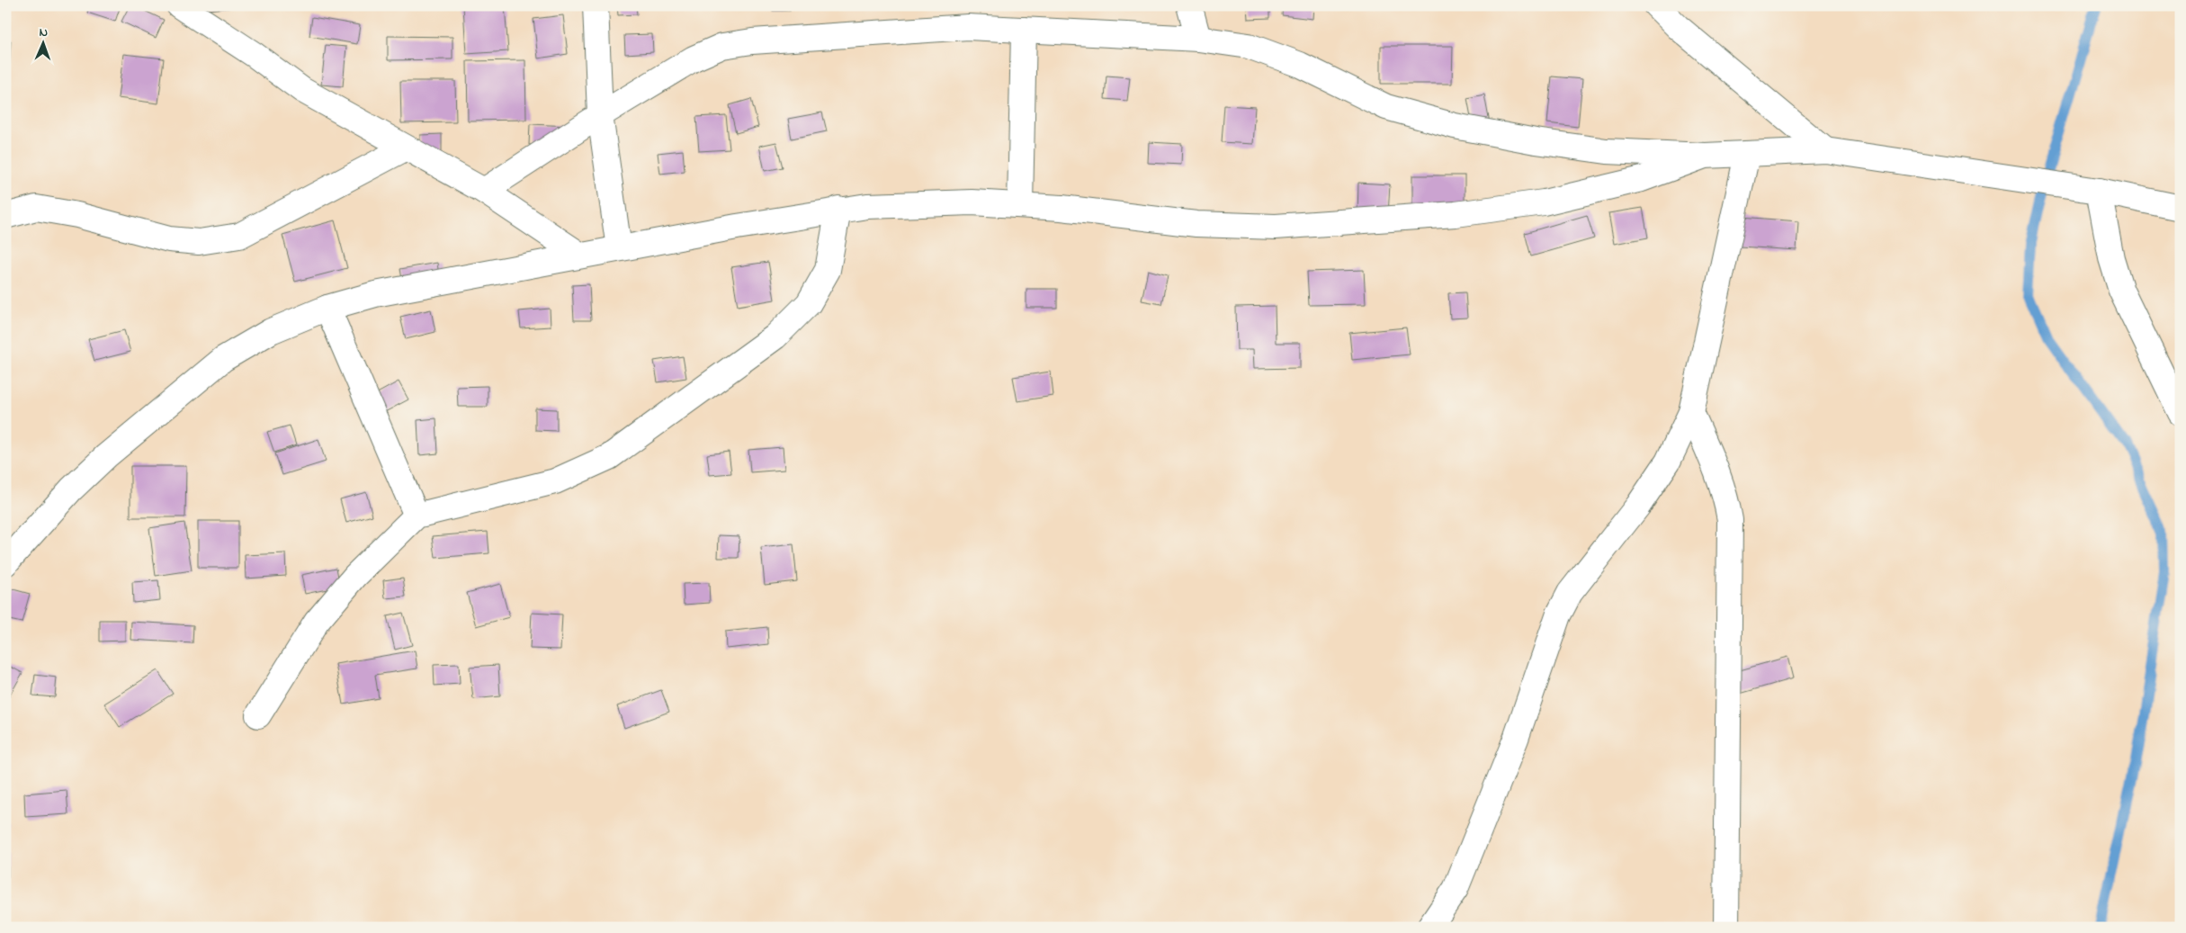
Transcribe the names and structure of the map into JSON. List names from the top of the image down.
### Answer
{
  "north": "top"
}
